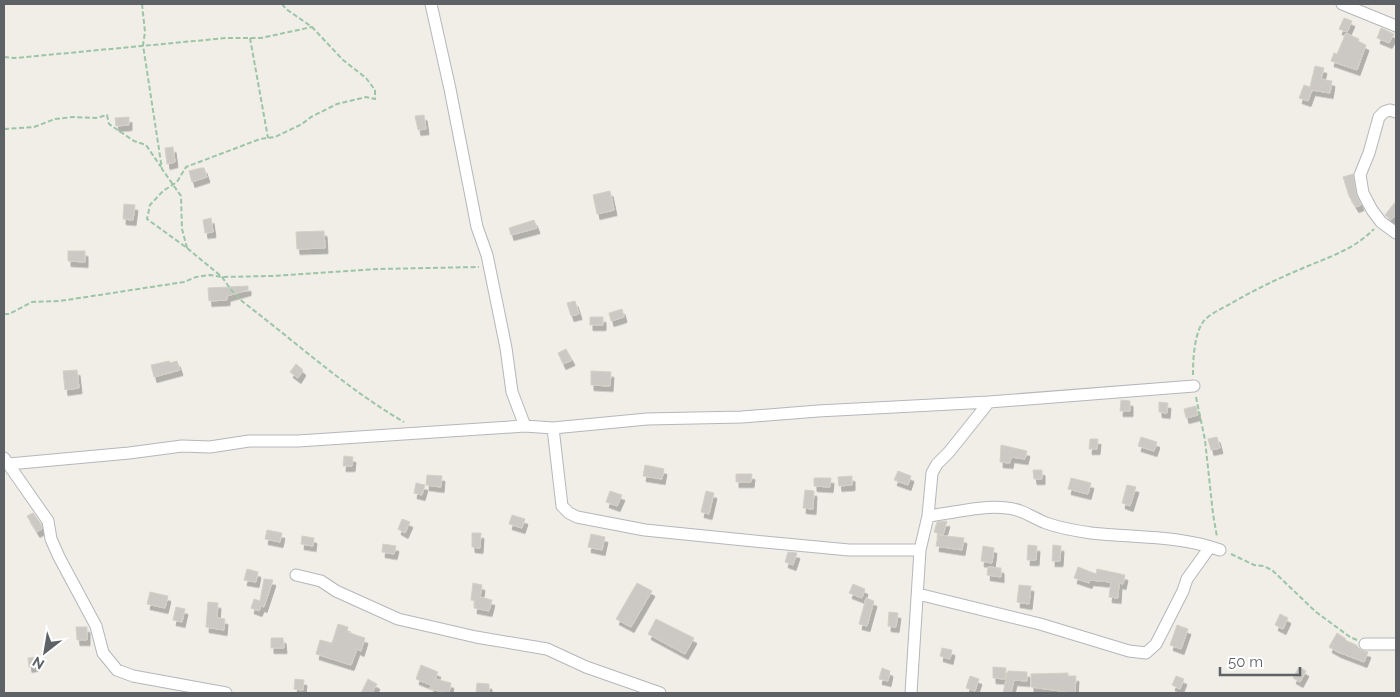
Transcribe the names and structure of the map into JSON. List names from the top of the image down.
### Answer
{
  "scale_bar": "50 m",
  "north": "bottom left"
}
